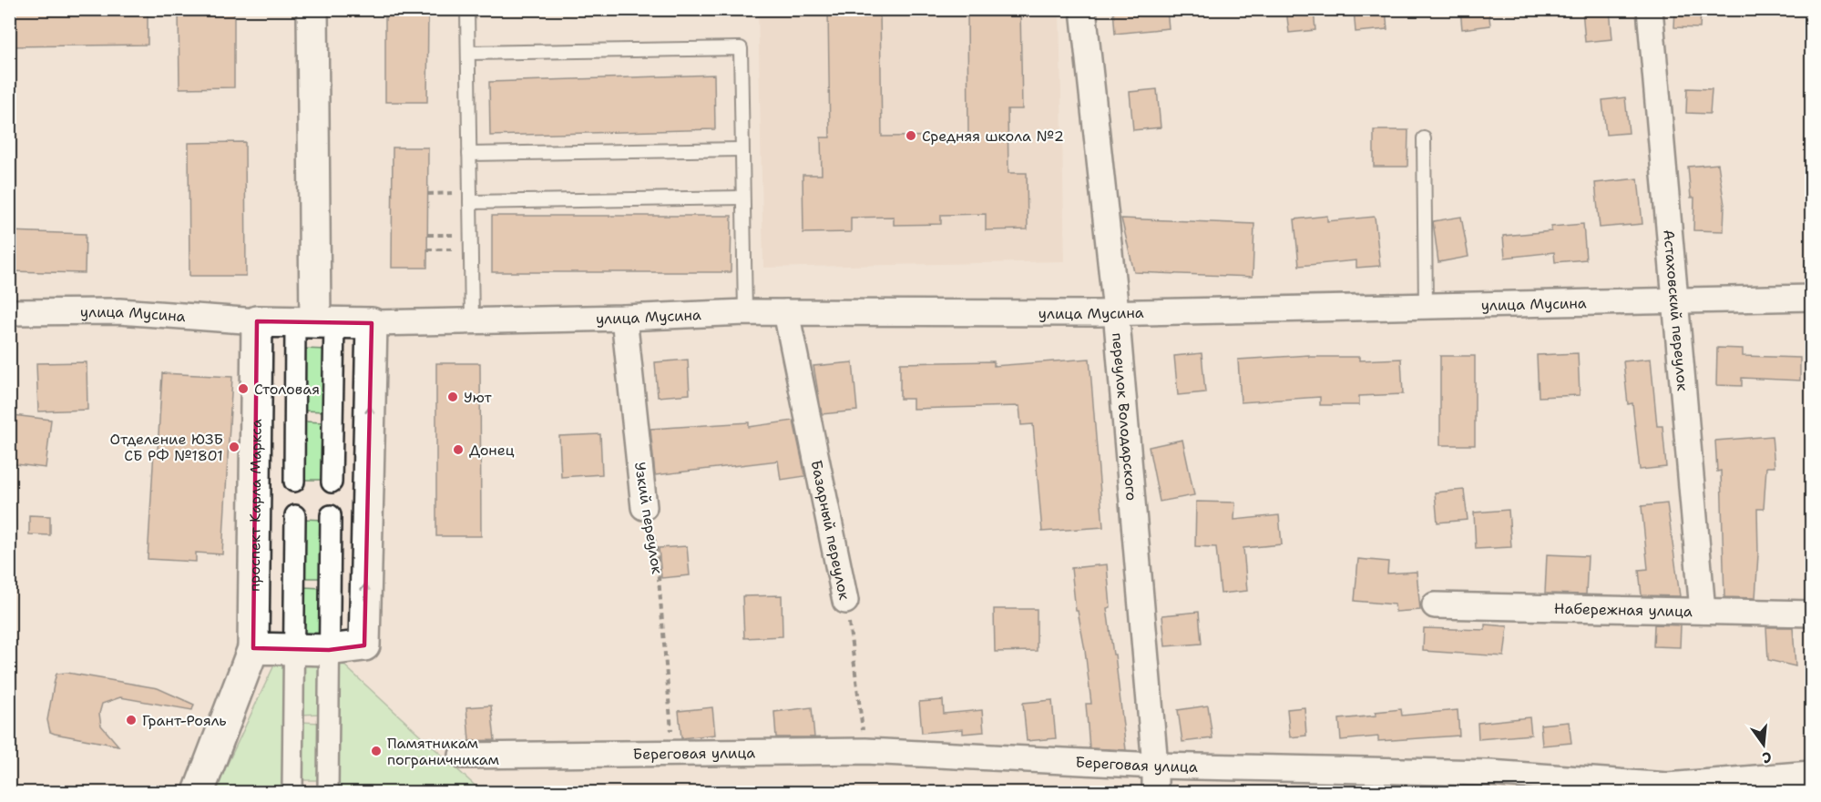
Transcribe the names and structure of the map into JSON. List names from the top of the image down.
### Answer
{
  "streets": {
    "street": [
      "улица Мусина",
      "Астаховский переулок",
      "переулок Володарского",
      "проспект Карла Маркса",
      "Узкий переулок",
      "Базарный переулок",
      "Набережная улица",
      "Береговая улица"
    ]
  },
  "crossings": [
    ["улица Мусина", "Астаховский переулок"],
    ["улица Мусина", "переулок Володарского"],
    ["улица Мусина", "проспект Карла Маркса"],
    ["улица Мусина", "Узкий переулок"],
    ["улица Мусина", "Базарный переулок"],
    ["Астаховский переулок", "Набережная улица"],
    ["переулок Володарского", "Береговая улица"],
    ["Узкий переулок", "Береговая улица"],
    ["Базарный переулок", "Береговая улица"]
  ],
  "places": [
    "Средняя школа №2",
    "Столовая",
    "Уют",
    "Отделение ЮЗБ СБ РФ №1801",
    "Донец",
    "Грант-Рояль",
    "Памятникам пограничникам"
  ],
  "north": "bottom"
}
